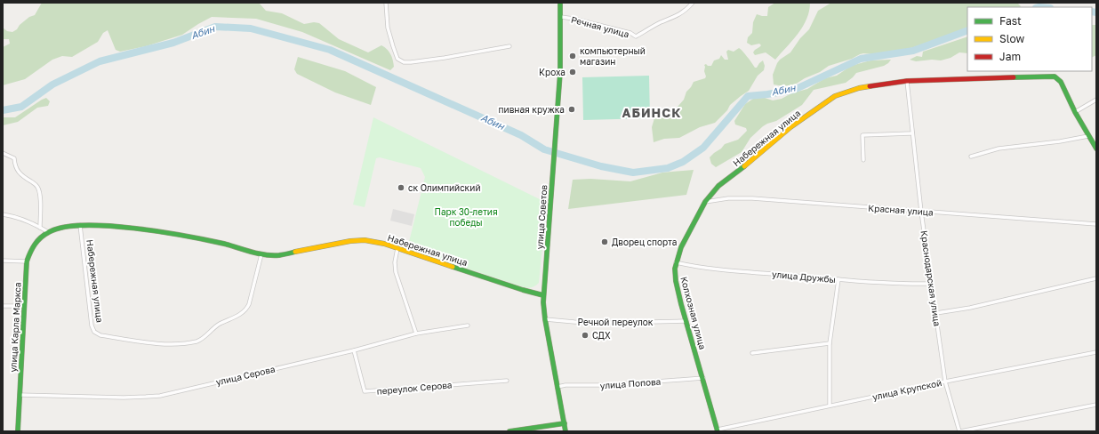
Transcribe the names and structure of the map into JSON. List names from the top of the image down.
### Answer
{
  "streets": {
    "street": [
      "Речная улица",
      "Набережная улица",
      "Красная улица",
      "улица Советов",
      "улица Дружбы",
      "Краснодарская улица",
      "Колхозная улица",
      "Речной переулок",
      "улица Карла Маркса",
      "улица Серова",
      "улица Попова",
      "переулок Серова",
      "улица Крупской"
    ]
  },
  "crossings": [
    ["Речная улица", "улица Советов"],
    ["Набережная улица", "Красная улица"],
    ["Набережная улица", "улица Советов"],
    ["Набережная улица", "Краснодарская улица"],
    ["Набережная улица", "Колхозная улица"],
    ["Набережная улица", "улица Карла Маркса"],
    ["Красная улица", "Краснодарская улица"],
    ["Красная улица", "Колхозная улица"],
    ["улица Советов", "Речной переулок"],
    ["улица Советов", "улица Попова"],
    ["улица Дружбы", "Краснодарская улица"],
    ["улица Дружбы", "Колхозная улица"],
    ["Краснодарская улица", "улица Крупской"],
    ["Колхозная улица", "Речной переулок"],
    ["Колхозная улица", "улица Попова"],
    ["Колхозная улица", "улица Крупской"],
    ["улица Карла Маркса", "улица Серова"],
    ["улица Серова", "переулок Серова"]
  ],
  "districts": ["АБИНСК"],
  "water": ["Абин"],
  "parks": ["Парк 30-летия победы"],
  "places": [
    "компьютерный магазин",
    "Кроха",
    "пивная кружка",
    "ск Олимпийский",
    "Дворец спорта",
    "СДХ"
  ],
  "legend": ["Fast", "Slow", "Jam"]
}
